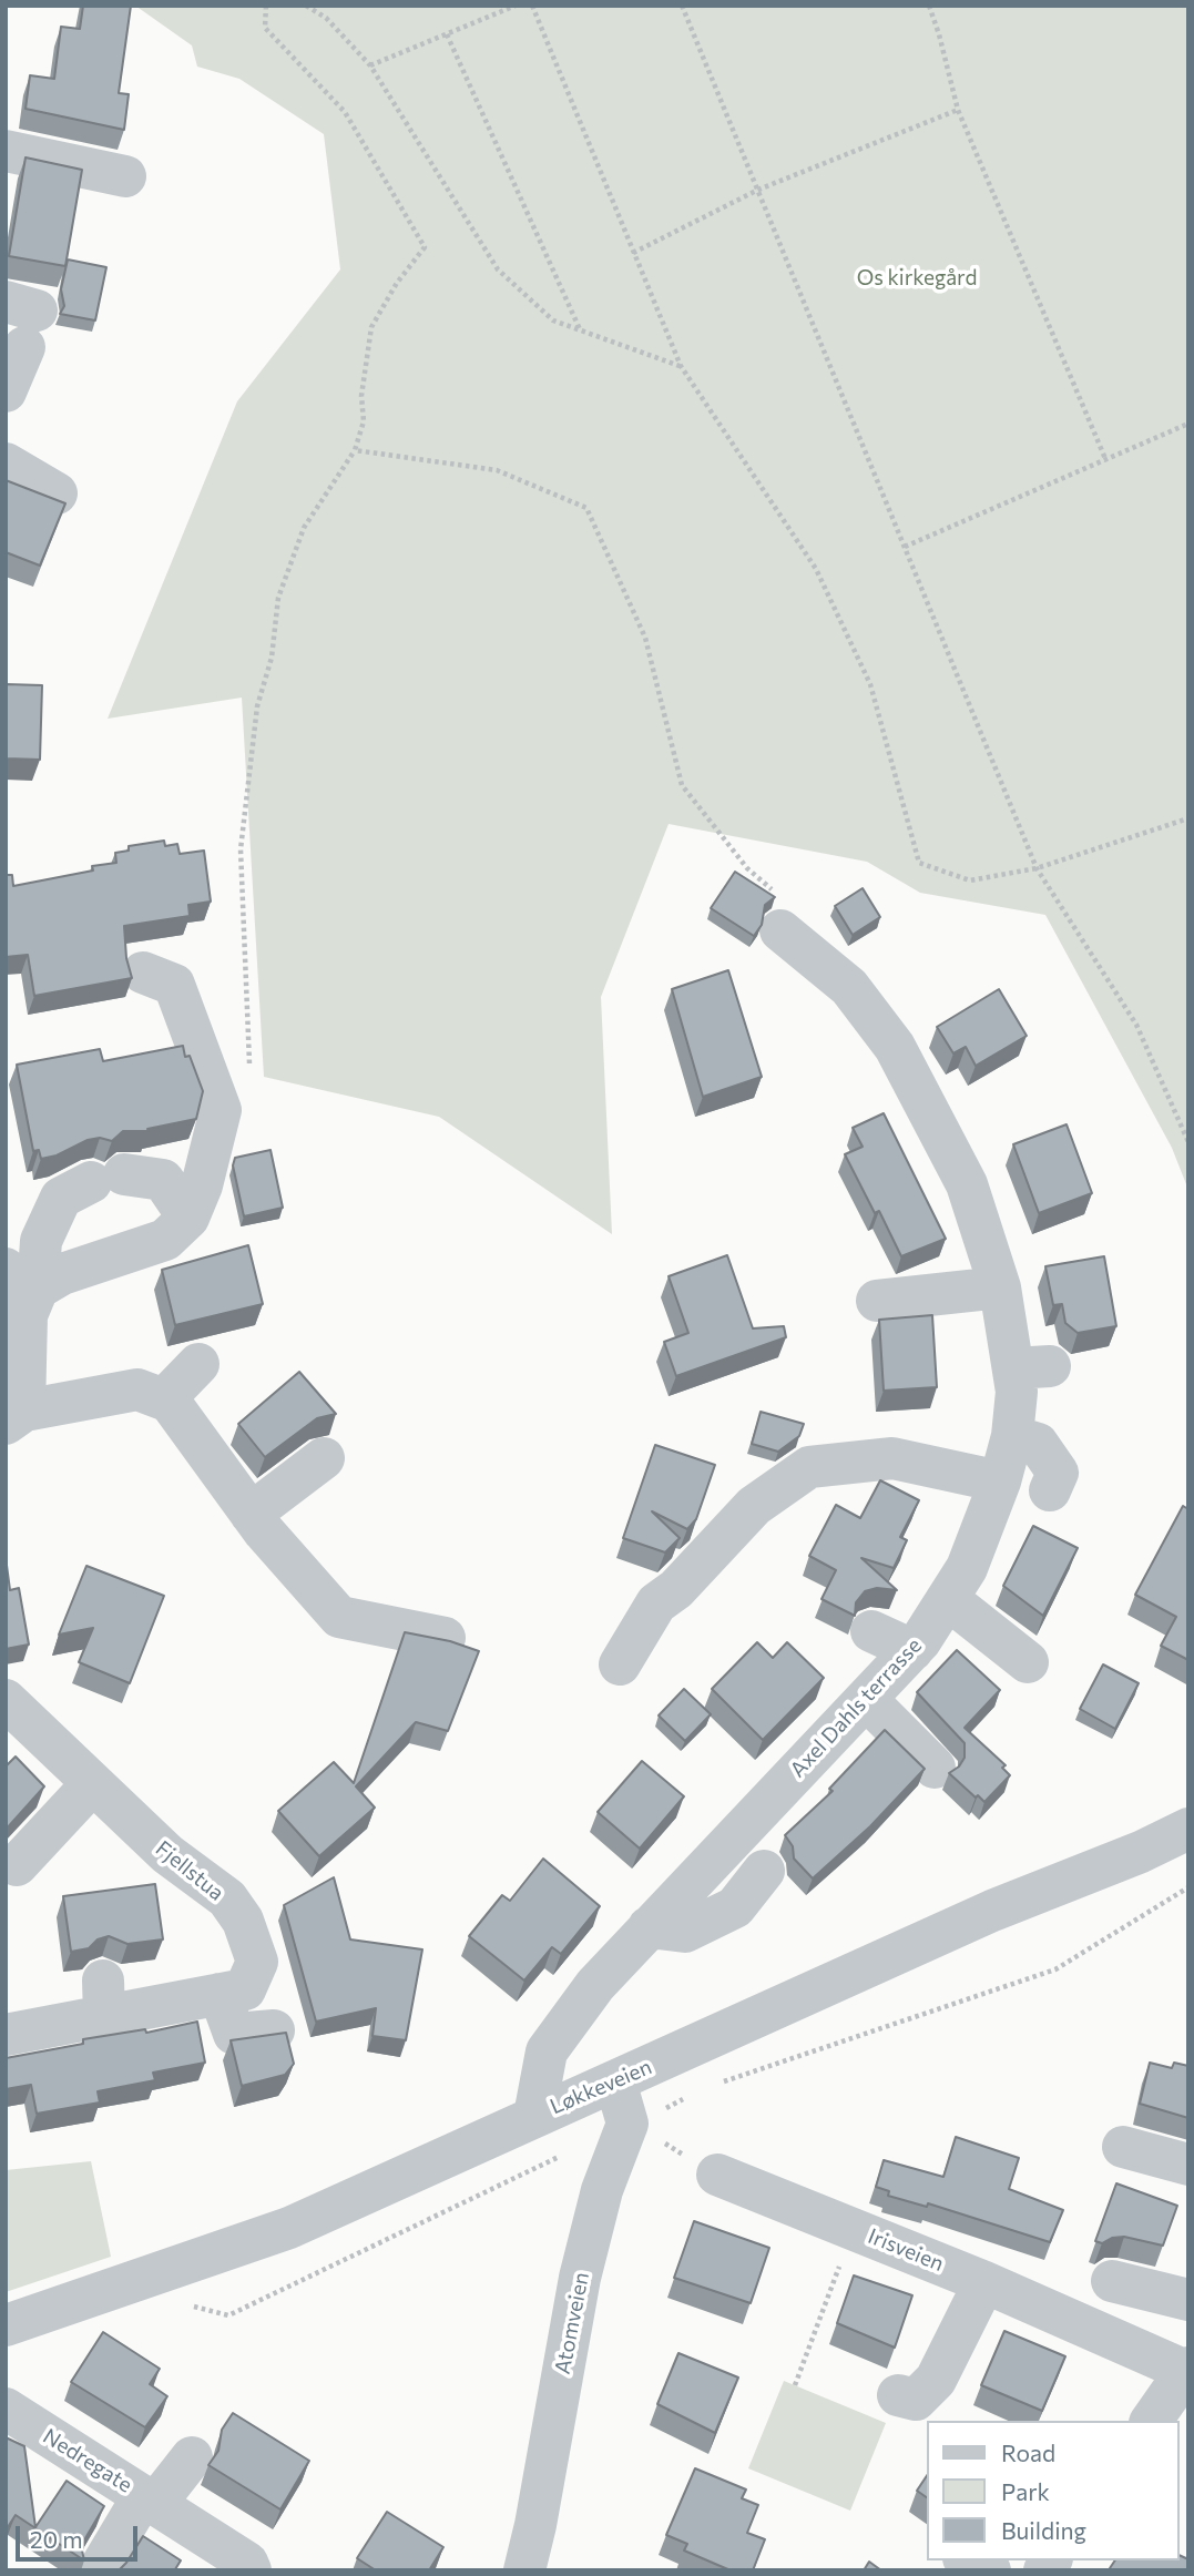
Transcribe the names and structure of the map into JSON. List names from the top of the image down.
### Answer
{
  "streets": {
    "street": [
      "Axel Dahls terrasse",
      "Fjellstua",
      "Løkkeveien",
      "Irisveien",
      "Atomveien",
      "Nedregate"
    ]
  },
  "crossings": [
    ["Axel Dahls terrasse", "Løkkeveien"]
  ],
  "parks": ["Os kirkegård"],
  "legend": ["Road", "Park", "Building"],
  "scale_bar": "20 m"
}
